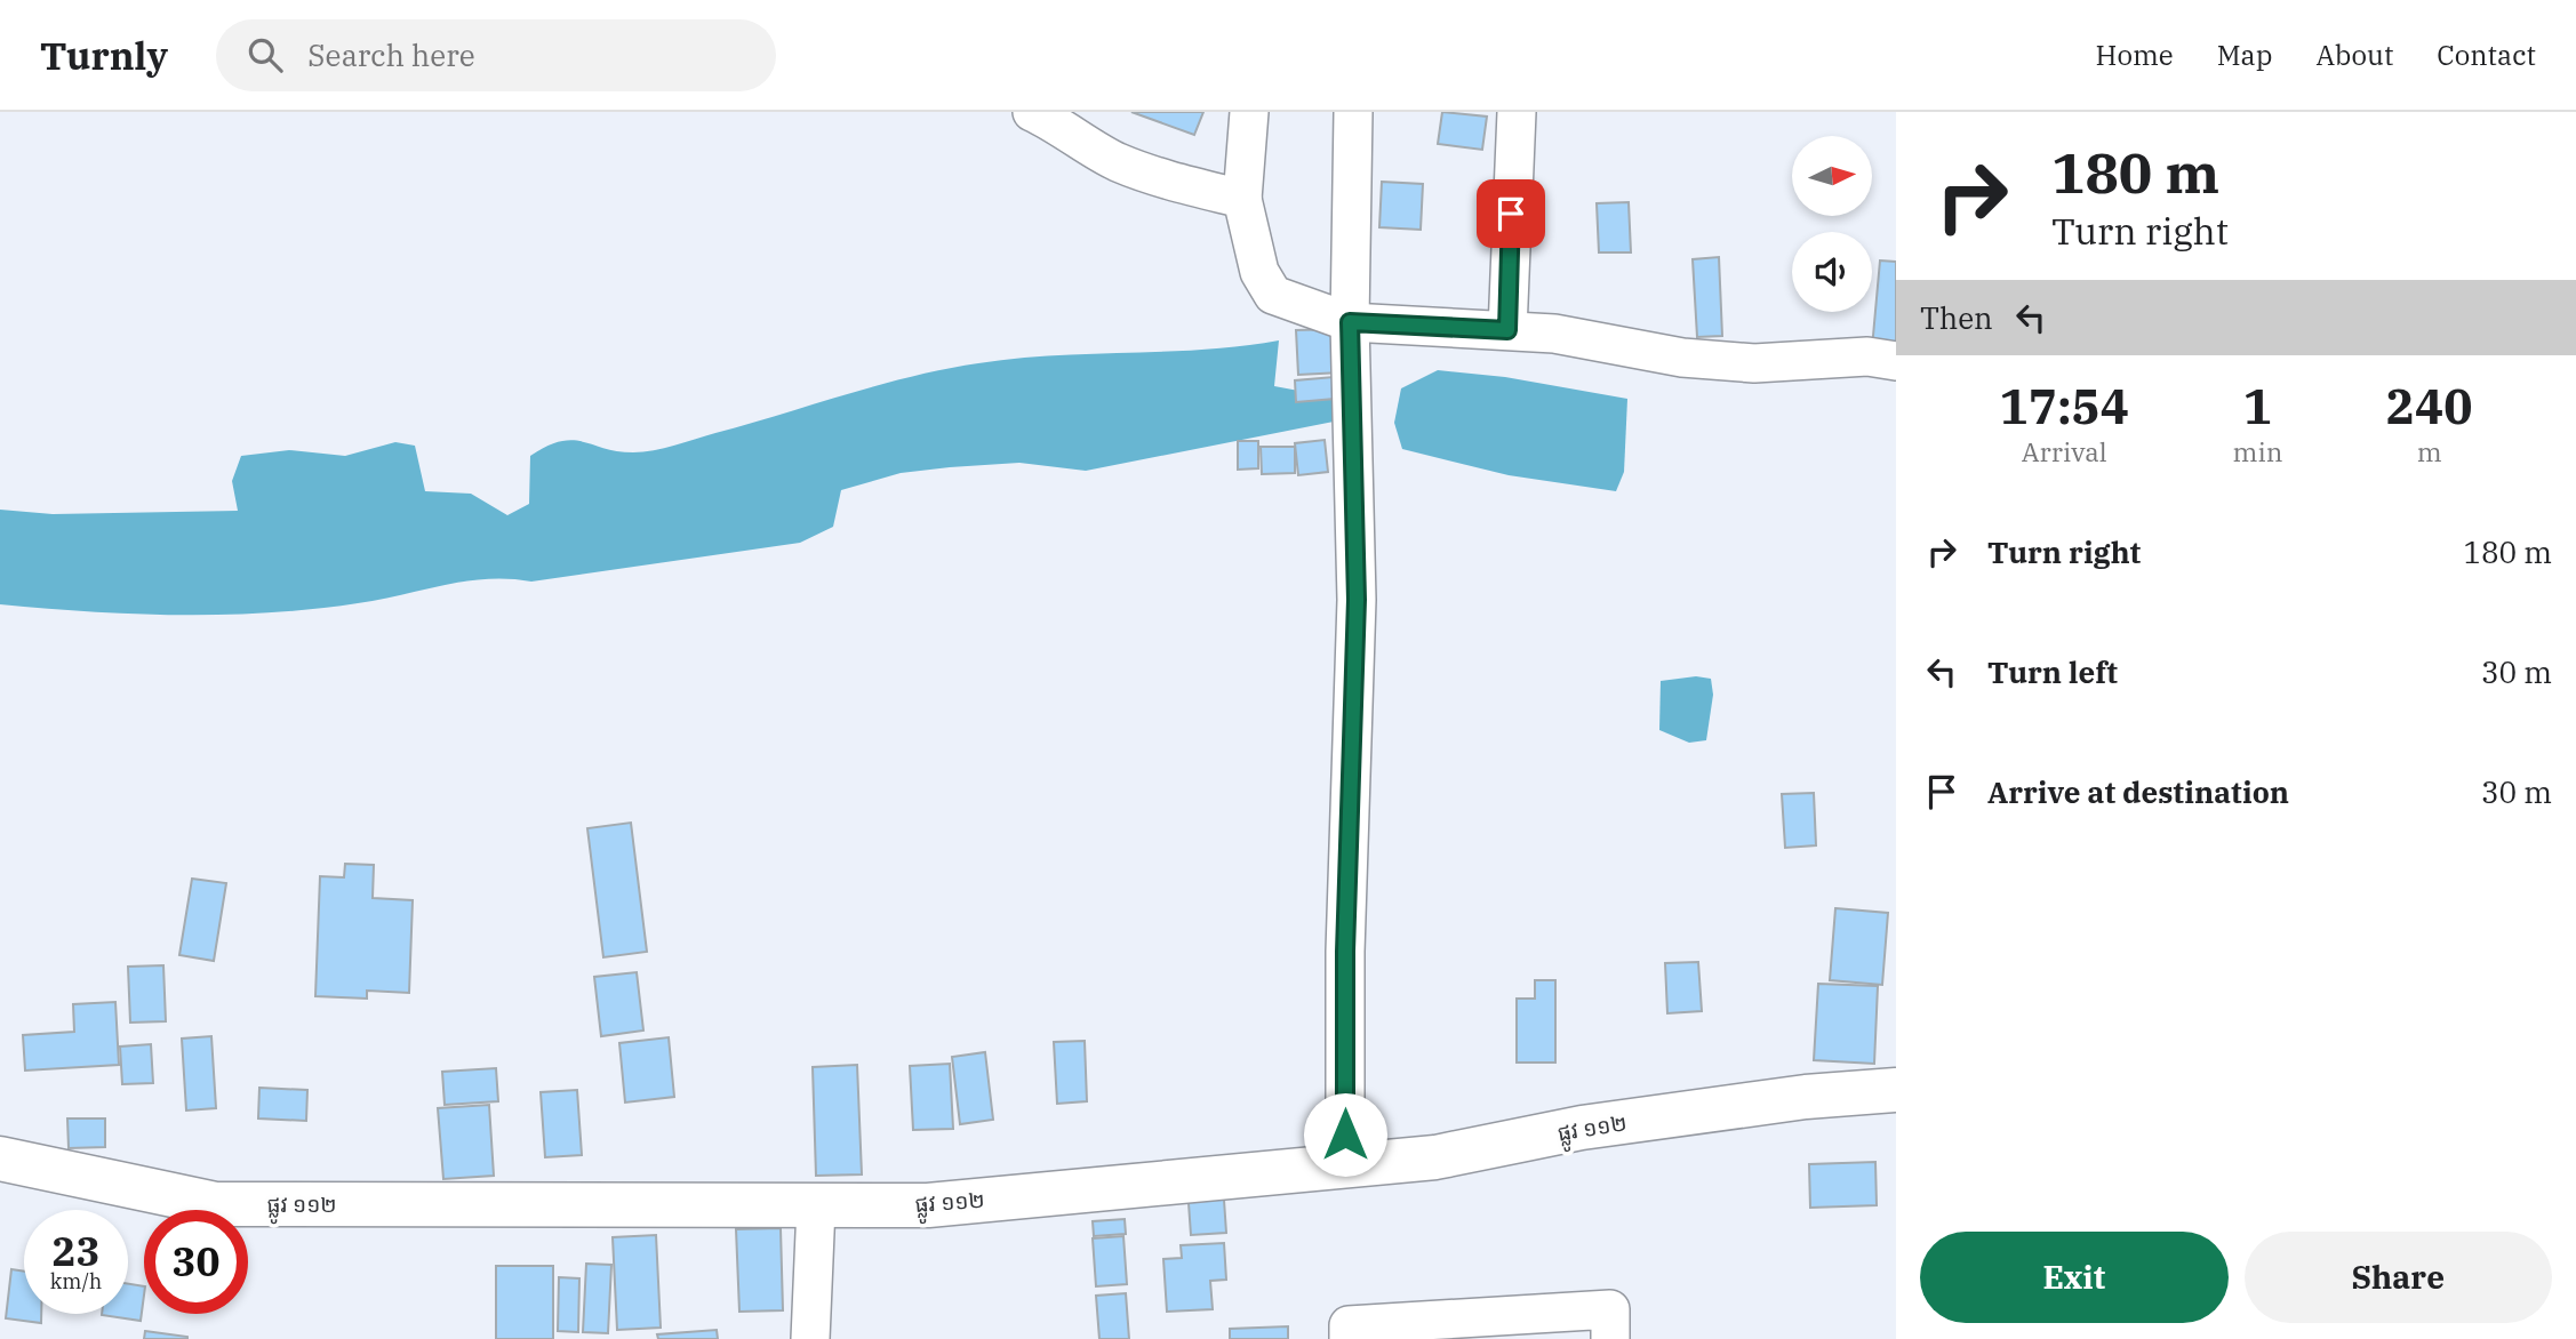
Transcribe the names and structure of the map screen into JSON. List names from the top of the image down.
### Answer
{
  "streets": {
    "street": ["ផ្លូវ ១១២"]
  },
  "north": "right",
  "page": {
    "header": "Turnly",
    "search": "Search here",
    "nav": [
      "Home",
      "Map",
      "About",
      "Contact"
    ],
    "turn": ["180 m", "Turn right"],
    "then": "Then",
    "eta": [
      "17:54",
      "Arrival",
      "1",
      "min",
      "240",
      "m"
    ],
    "list": [
      {
        "name": "Turn right",
        "value": "180 m"
      },
      {
        "name": "Turn left",
        "value": "30 m"
      },
      {
        "name": "Arrive at destination",
        "value": "30 m"
      }
    ],
    "speed": "23 km/h",
    "limit": "30",
    "buttons": ["Exit", "Share"]
  }
}
